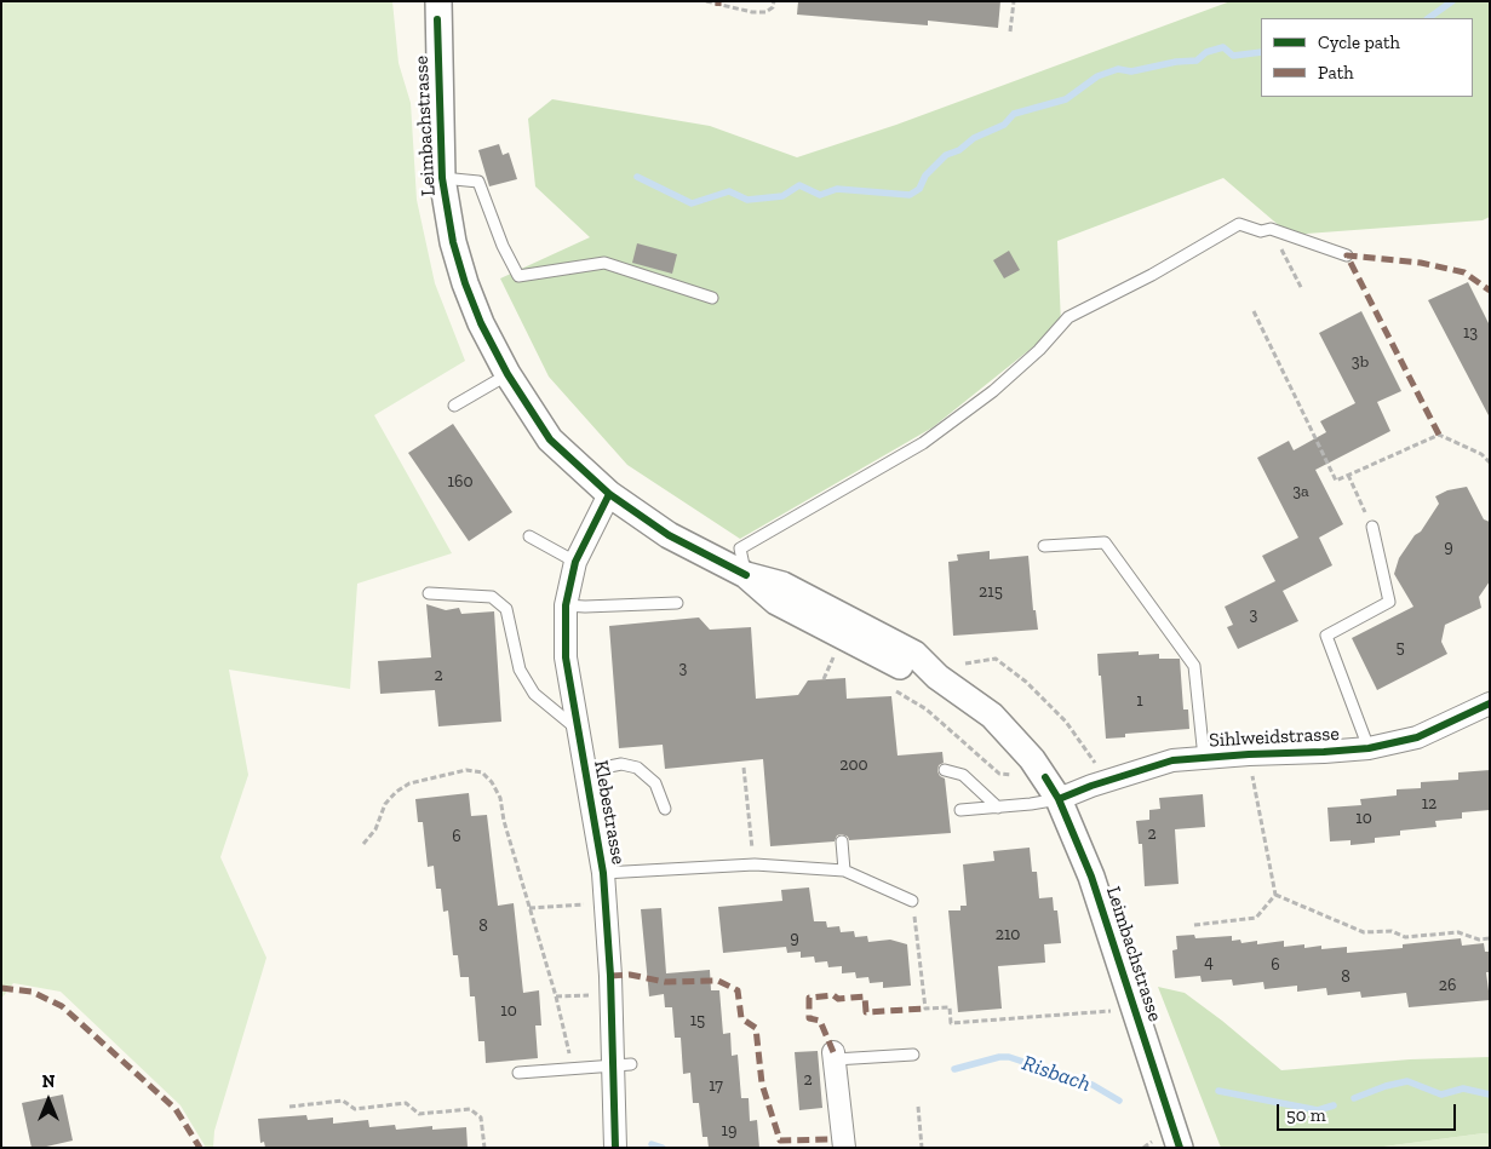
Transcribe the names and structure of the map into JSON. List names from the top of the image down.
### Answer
{
  "streets": {
    "street": ["Leimbachstrasse", "Sihlweidstrasse", "Klebestrasse"]
  },
  "crossings": [
    ["Leimbachstrasse", "Sihlweidstrasse"],
    ["Leimbachstrasse", "Klebestrasse"]
  ],
  "water": ["Risbach"],
  "house_numbers": [
    "13",
    "3b",
    "160",
    "3a",
    "9",
    "215",
    "3",
    "5",
    "3",
    "2",
    "1",
    "200",
    "12",
    "10",
    "2",
    "6",
    "8",
    "210",
    "9",
    "4",
    "6",
    "8",
    "26",
    "10",
    "15",
    "2",
    "17",
    "19"
  ],
  "legend": ["Cycle path", "Path"],
  "scale_bar": "50 m",
  "north": "top"
}
